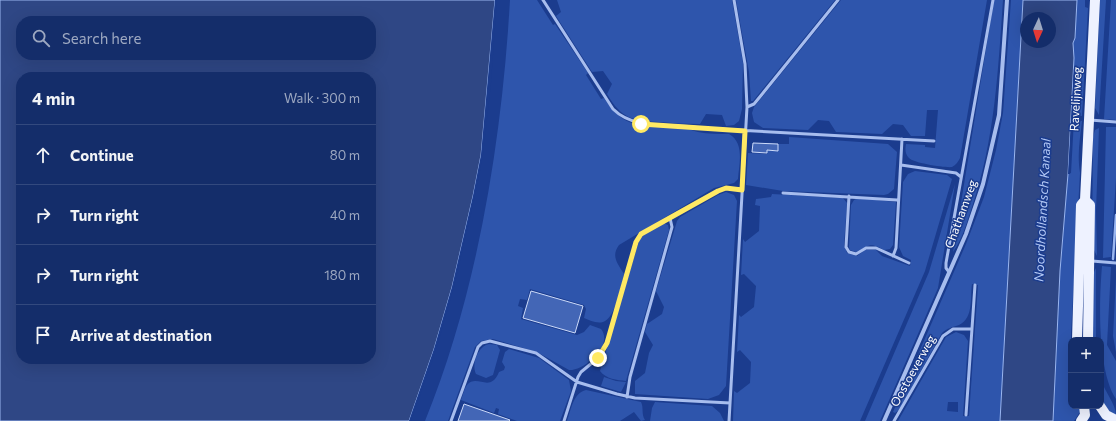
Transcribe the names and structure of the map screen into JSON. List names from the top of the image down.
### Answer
{
  "streets": {
    "main road": ["Ravelijnweg"],
    "street": ["Chathamweg"],
    "lane": ["Oostoeverweg"]
  },
  "water": ["Noordhollandsch Kanaal"],
  "north": "bottom",
  "page": {
    "search": "Search here",
    "heading": ["4 min", "Walk · 300 m"],
    "list": [
      ["Continue", "80 m"],
      ["Turn right", "40 m"],
      ["Turn right", "180 m"],
      "Arrive at destination"
    ],
    "map_buttons": ["+", "−"]
  }
}
